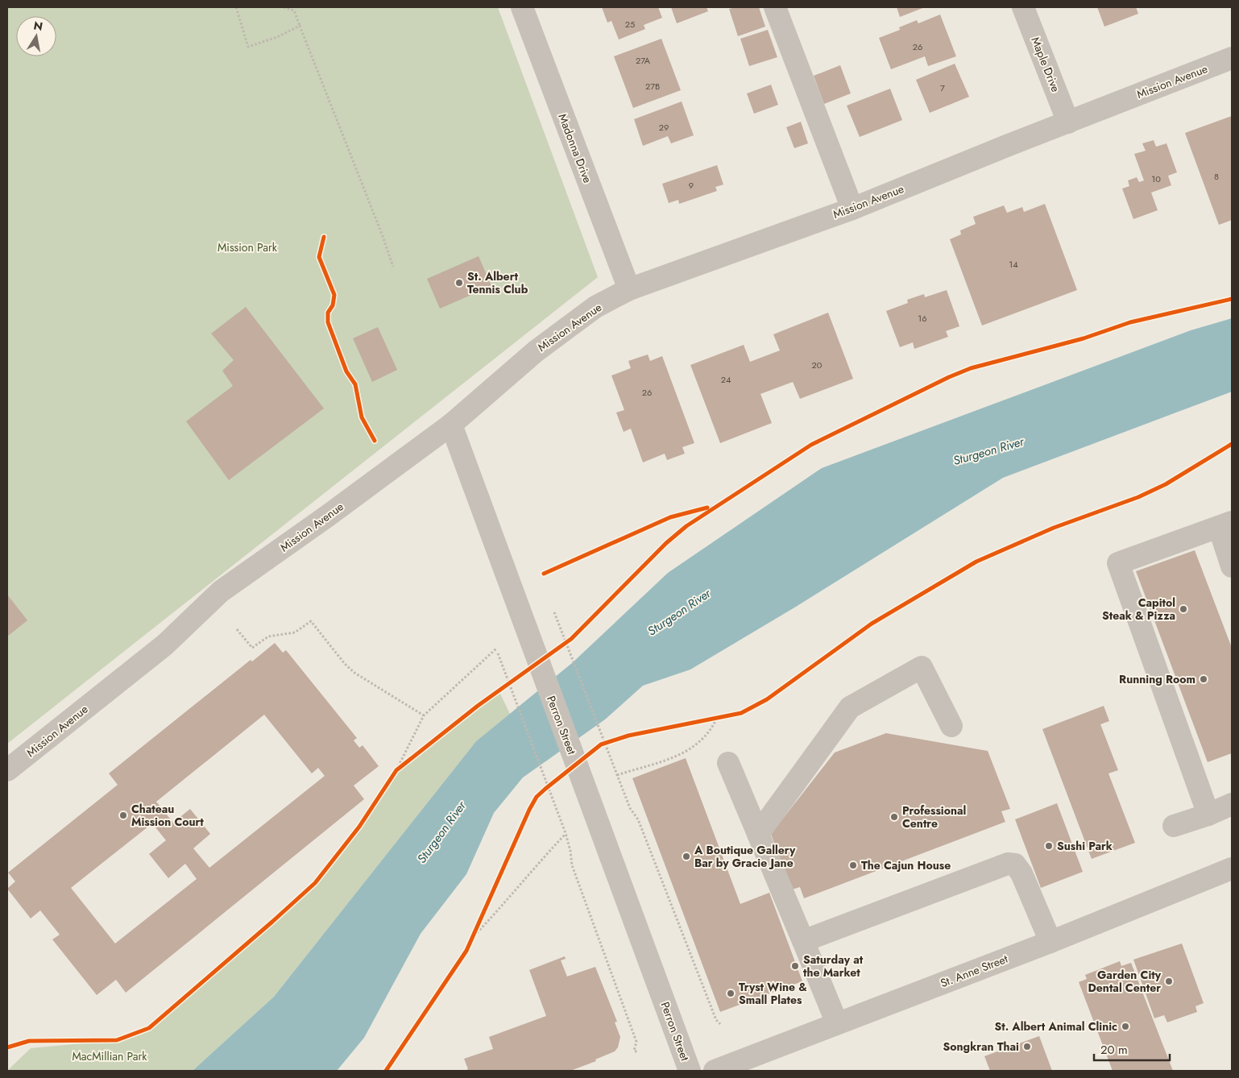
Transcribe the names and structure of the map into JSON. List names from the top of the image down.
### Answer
{
  "streets": {
    "street": [
      "Maple Drive",
      "Mission Avenue",
      "Madonna Drive",
      "Perron Street",
      "St. Anne Street"
    ]
  },
  "crossings": [
    ["Maple Drive", "Mission Avenue"],
    ["Mission Avenue", "Madonna Drive"],
    ["Mission Avenue", "Perron Street"]
  ],
  "water": ["Sturgeon River"],
  "parks": ["Mission Park", "MacMillian Park"],
  "places": [
    "St. Albert Tennis Club",
    "Capitol Steak & Pizza",
    "Running Room",
    "Chateau Mission Court",
    "Professional Centre",
    "Sushi Park",
    "A Boutique Gallery Bar by Gracie Jane",
    "The Cajun House",
    "Saturday at the Market",
    "Garden City Dental Center",
    "Tryst Wine & Small Plates",
    "St. Albert Animal Clinic",
    "Songkran Thai"
  ],
  "house_numbers": [
    "25",
    "26",
    "27A",
    "27B",
    "7",
    "29",
    "8",
    "10",
    "9",
    "14",
    "16",
    "20",
    "24",
    "26"
  ],
  "scale_bar": "20 m",
  "north": "top"
}
